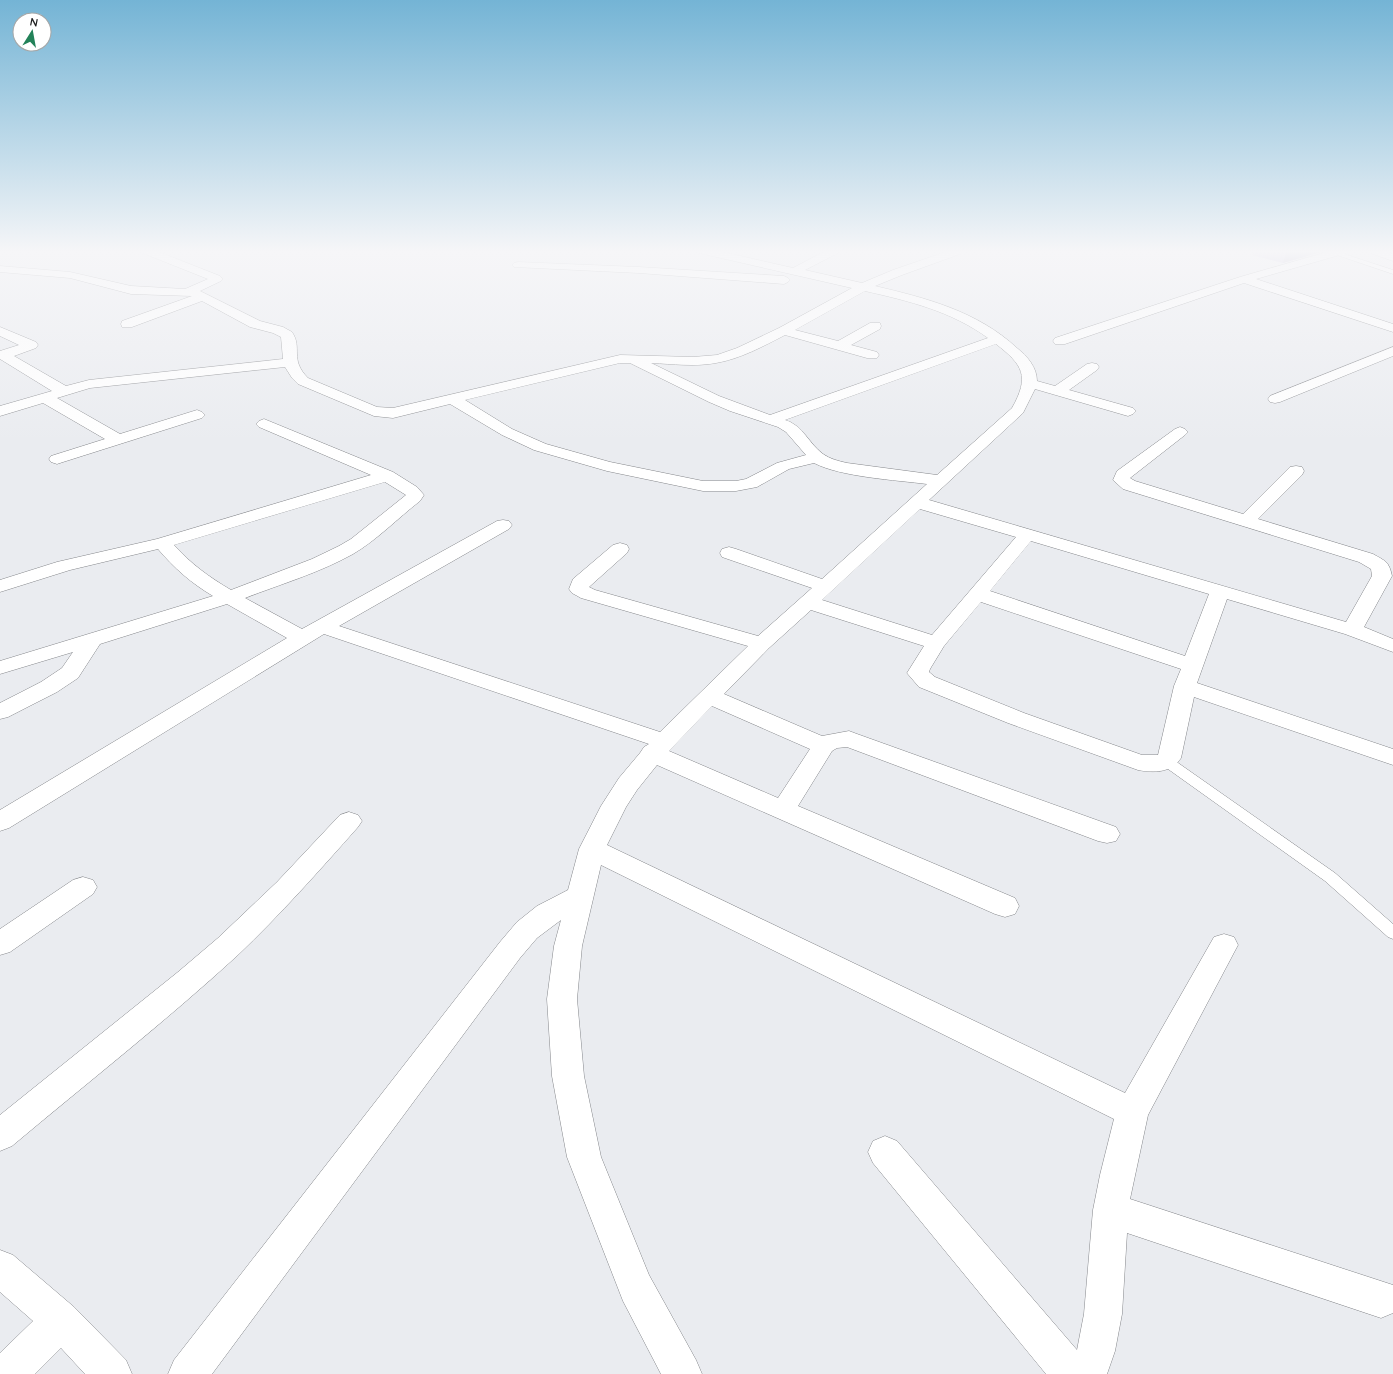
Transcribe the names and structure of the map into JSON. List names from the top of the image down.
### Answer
{
  "north": "top"
}
